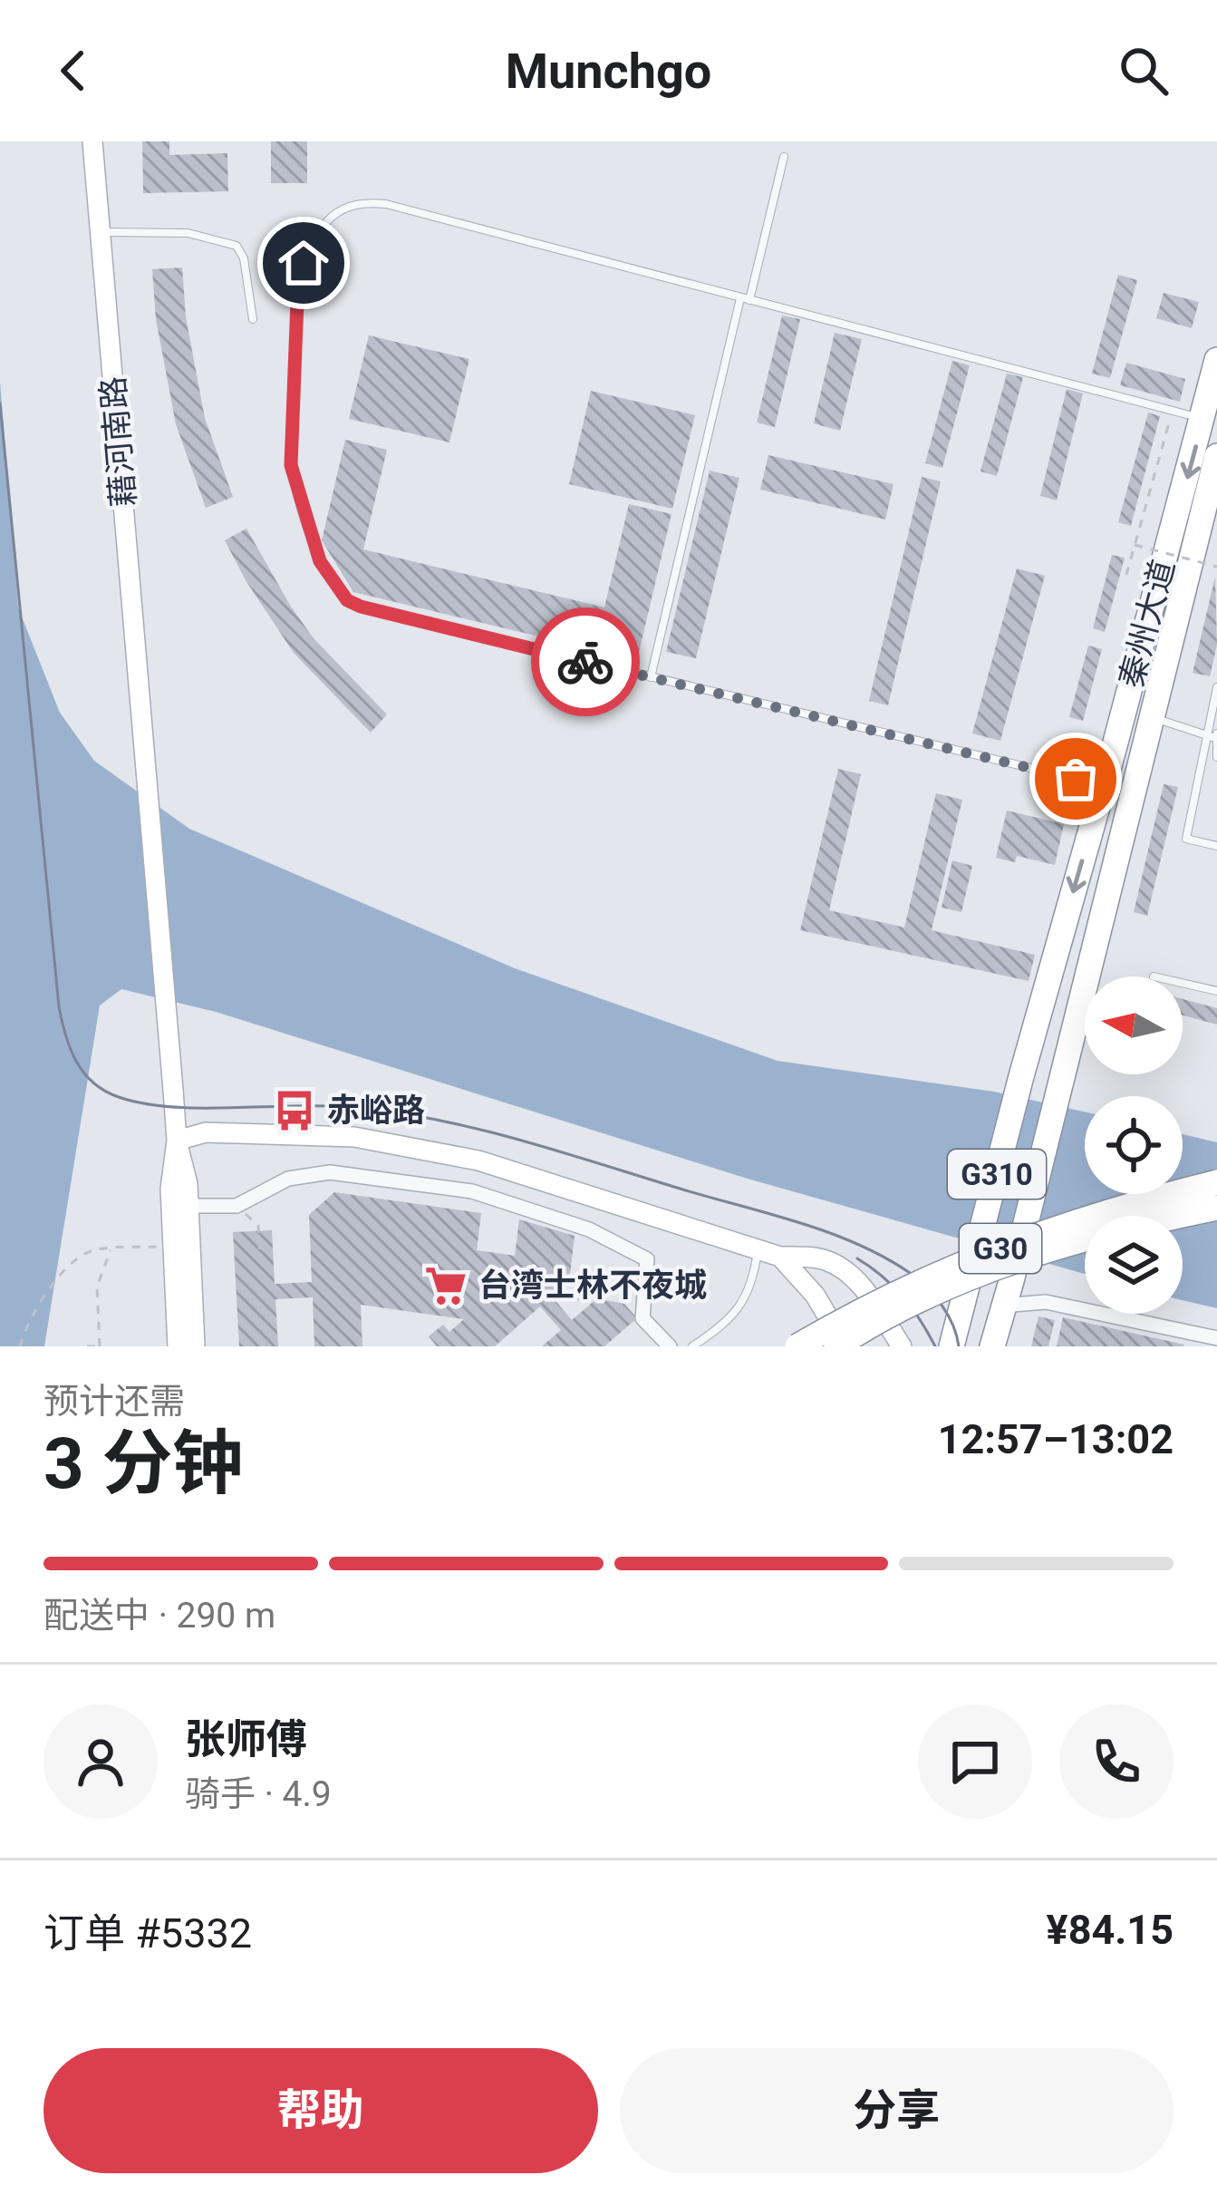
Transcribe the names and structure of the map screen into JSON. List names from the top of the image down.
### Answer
{
  "streets": {
    "highway": ["秦州大道", "G310", "G30"],
    "main road": ["藉河南路"]
  },
  "crossings": [
    ["秦州大道", "G310"]
  ],
  "places": {
    "bus stop": ["赤峪路"],
    "supermarket": ["台湾士林不夜城"]
  },
  "north": "left",
  "page": {
    "header": "Munchgo",
    "heading": ["3 分钟", "预计还需", "12:57–13:02"],
    "panel": [
      "张师傅",
      "骑手 · 4.9",
      "订单 #5332",
      "¥84.15"
    ],
    "bar": "配送中 · 290 m",
    "buttons": ["帮助", "分享"]
  }
}
